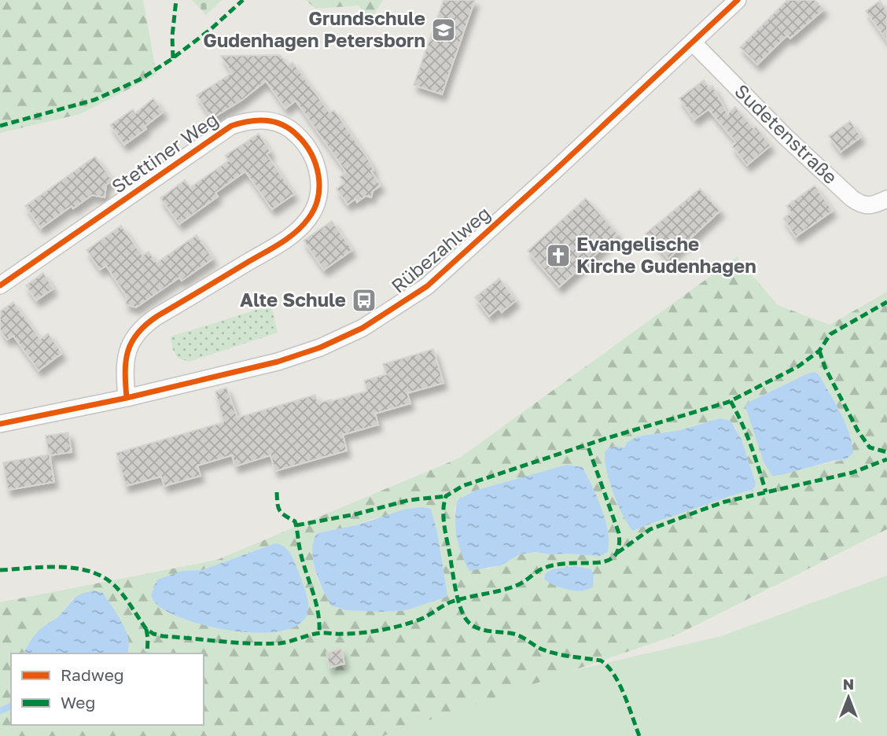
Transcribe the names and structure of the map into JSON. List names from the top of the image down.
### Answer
{
  "streets": {
    "street": ["Sudetenstraße", "Stettiner Weg", "Rübezahlweg"]
  },
  "crossings": [
    ["Sudetenstraße", "Rübezahlweg"],
    ["Stettiner Weg", "Rübezahlweg"]
  ],
  "places": {
    "school or university": ["Grundschule Gudenhagen Petersborn"],
    "church": ["Evangelische Kirche Gudenhagen"],
    "bus stop": ["Alte Schule"]
  },
  "legend": ["Radweg", "Weg"],
  "north": "top"
}
